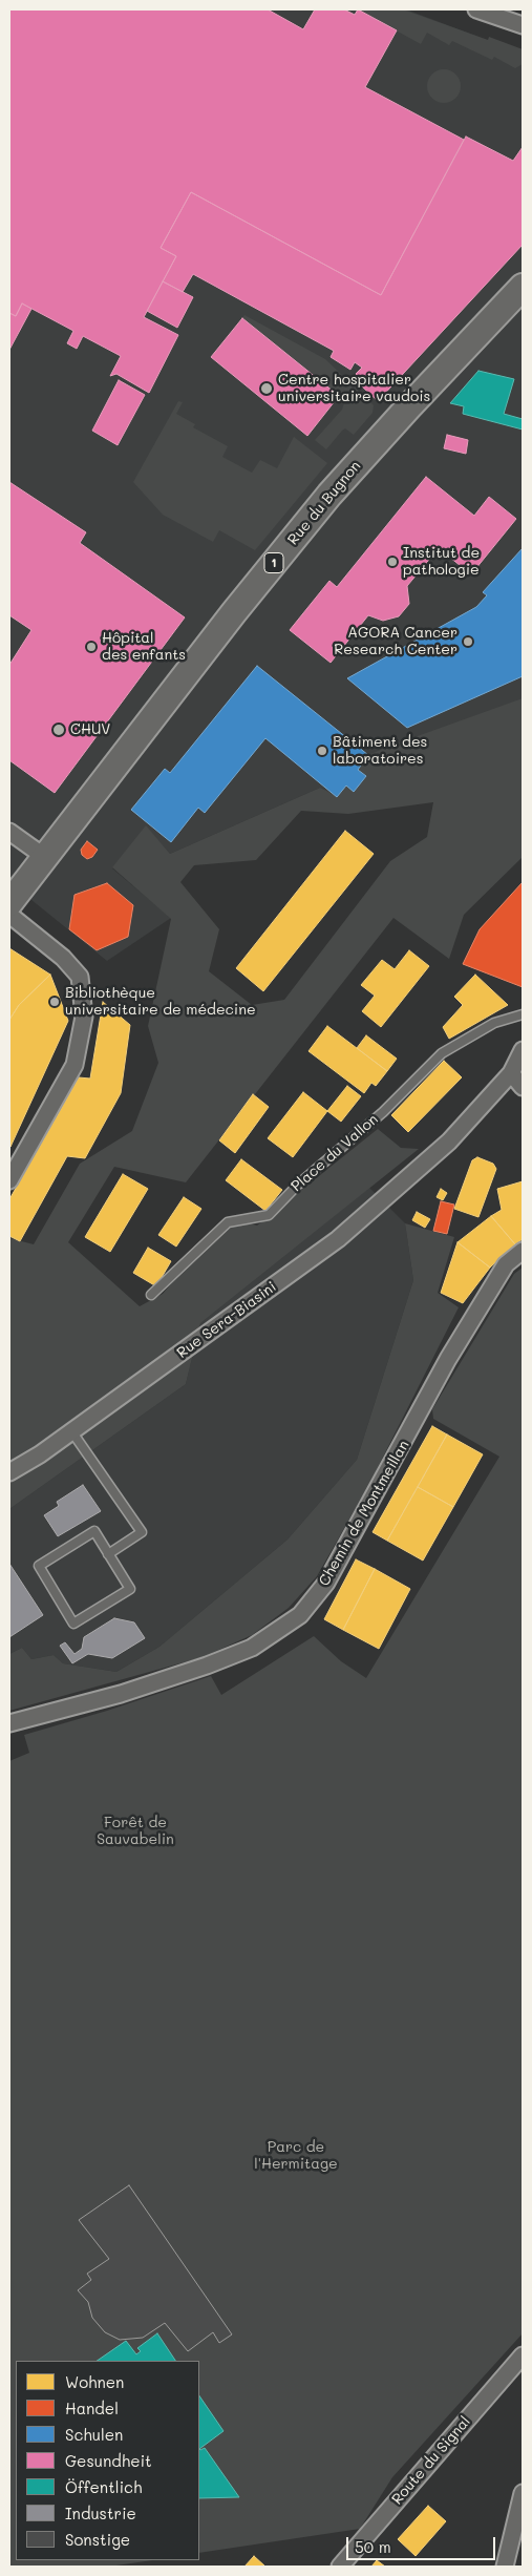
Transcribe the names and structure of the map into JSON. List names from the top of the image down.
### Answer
{
  "streets": {
    "main road": ["Rue du Bugnon", "1"],
    "street": ["Rue Sera-Biasini", "Chemin de Montmeillan", "Route du Signal"],
    "lane": ["Place du Vallon"]
  },
  "crossings": [
    ["Rue du Bugnon", "1"]
  ],
  "parks": ["Forêt de Sauvabelin", "Parc de l'Hermitage"],
  "places": [
    "Centre hospitalier universitaire vaudois",
    "Institut de pathologie",
    "AGORA Cancer Research Center",
    "Hôpital des enfants",
    "CHUV",
    "Bâtiment des laboratoires",
    "Bibliothèque universitaire de médecine"
  ],
  "legend": [
    "Wohnen",
    "Handel",
    "Schulen",
    "Gesundheit",
    "Öffentlich",
    "Industrie",
    "Sonstige"
  ],
  "scale_bar": "50 m"
}
